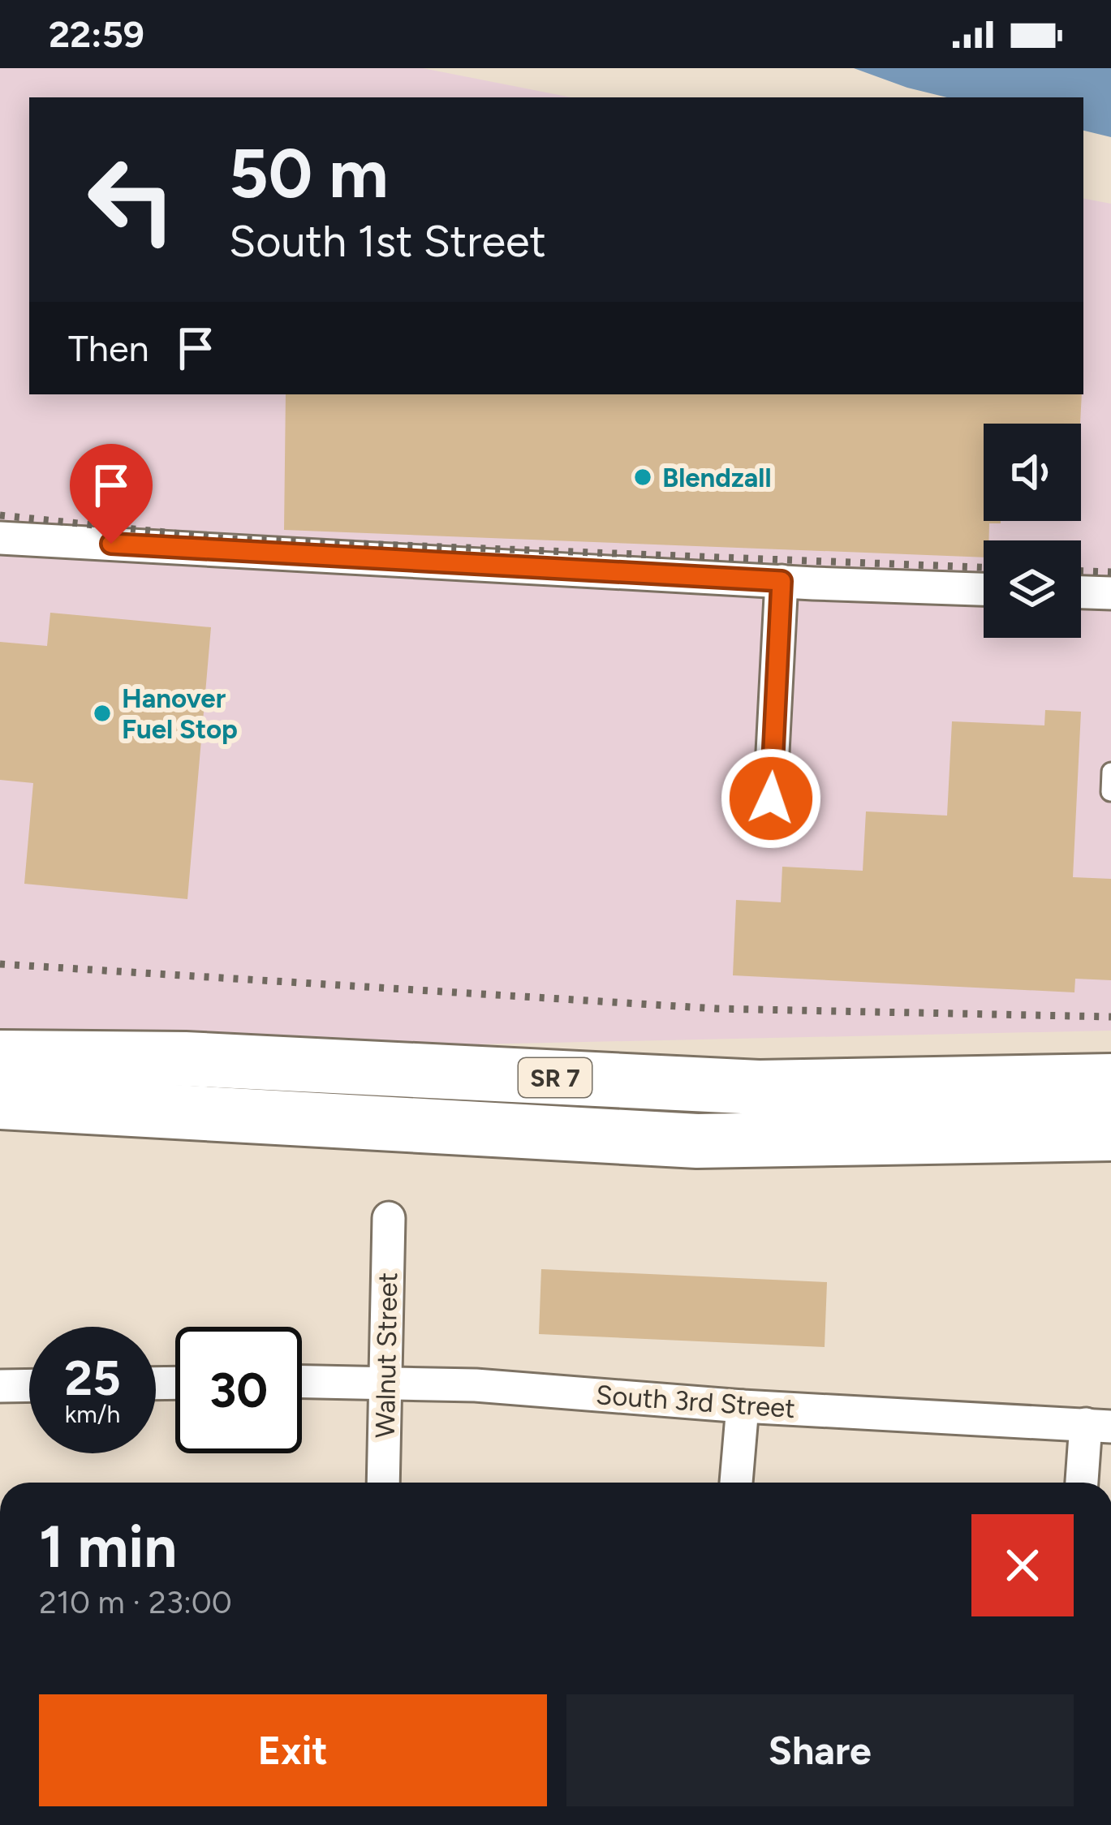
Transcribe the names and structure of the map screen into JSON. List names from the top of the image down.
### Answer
{
  "streets": {
    "highway": ["SR 7"],
    "street": ["Walnut Street", "South 3rd Street"]
  },
  "crossings": [
    ["Walnut Street", "South 3rd Street"]
  ],
  "places": ["Blendzall", "Hanover Fuel Stop"],
  "page": {
    "status": "22:59",
    "turn": ["50 m", "South 1st Street"],
    "then": "Then",
    "speed": "25 km/h",
    "limit": "30",
    "heading": ["1 min", "210 m · 23:00"],
    "buttons": ["Exit", "Share"]
  }
}
